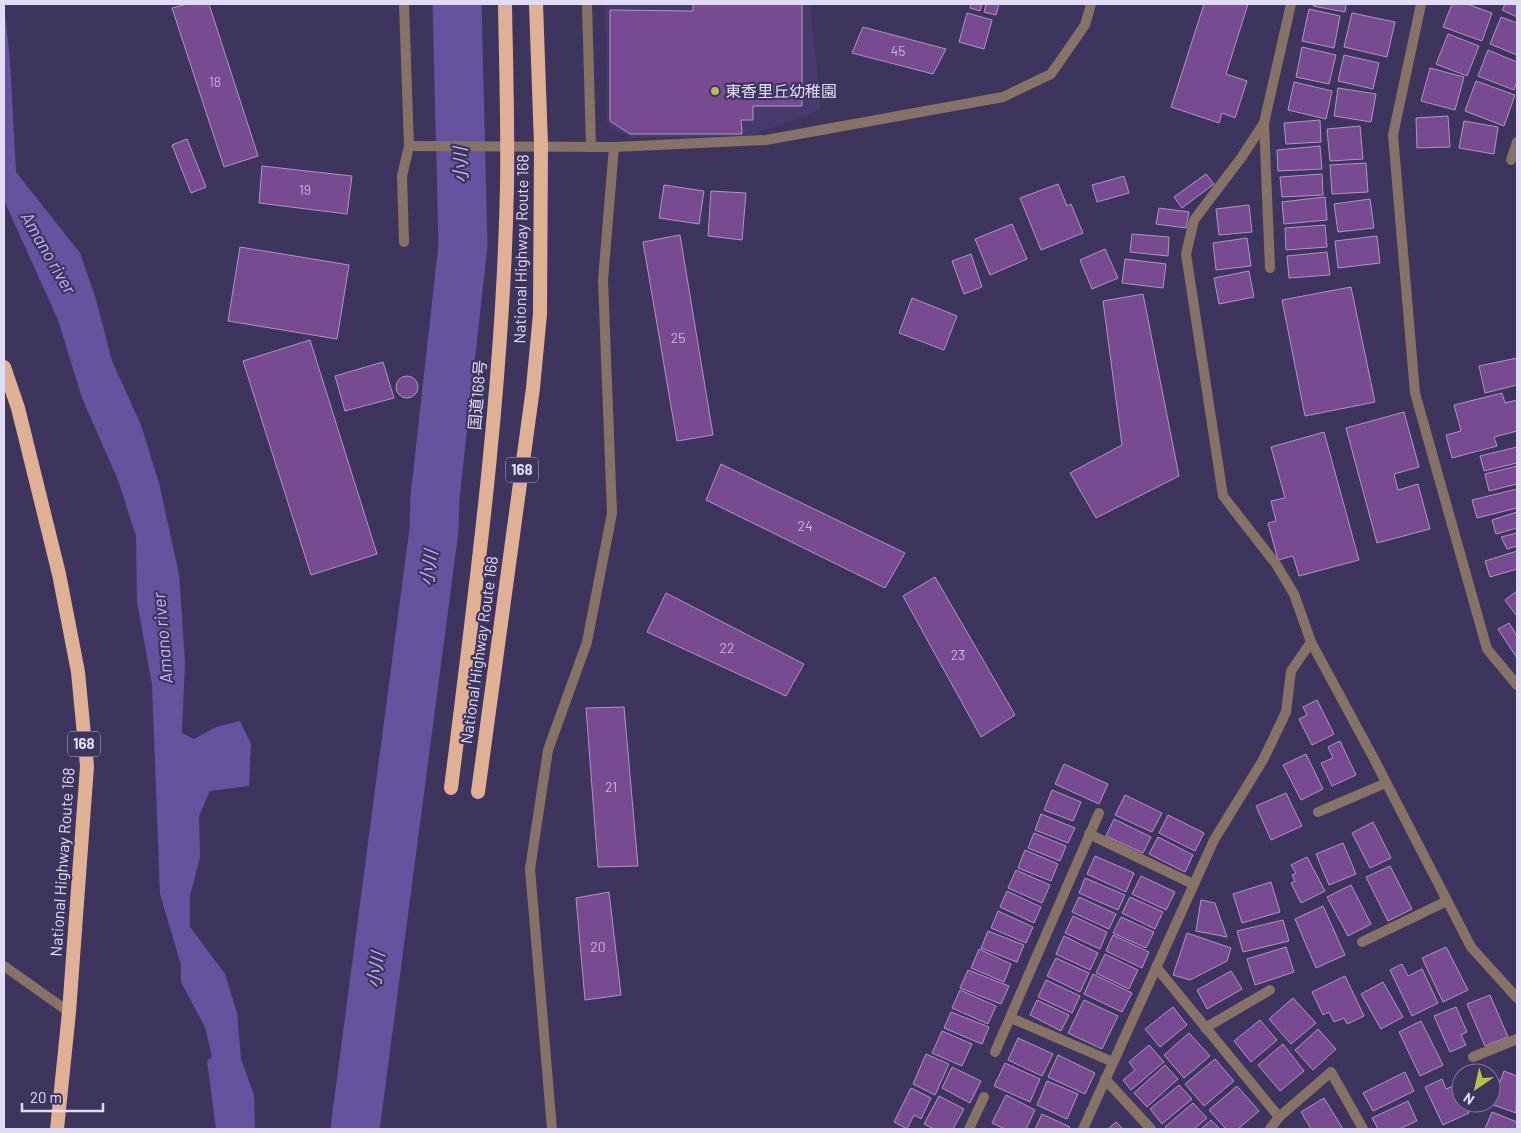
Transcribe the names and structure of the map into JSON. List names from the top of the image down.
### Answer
{
  "streets": {
    "highway": ["National Highway Route 168", "国道168号", "168"]
  },
  "water": ["小川", "Amano river"],
  "places": ["東香里丘幼稚園"],
  "house_numbers": [
    "45",
    "18",
    "19",
    "25",
    "24",
    "22",
    "23",
    "21",
    "20"
  ],
  "scale_bar": "20 m",
  "north": "bottom left"
}
